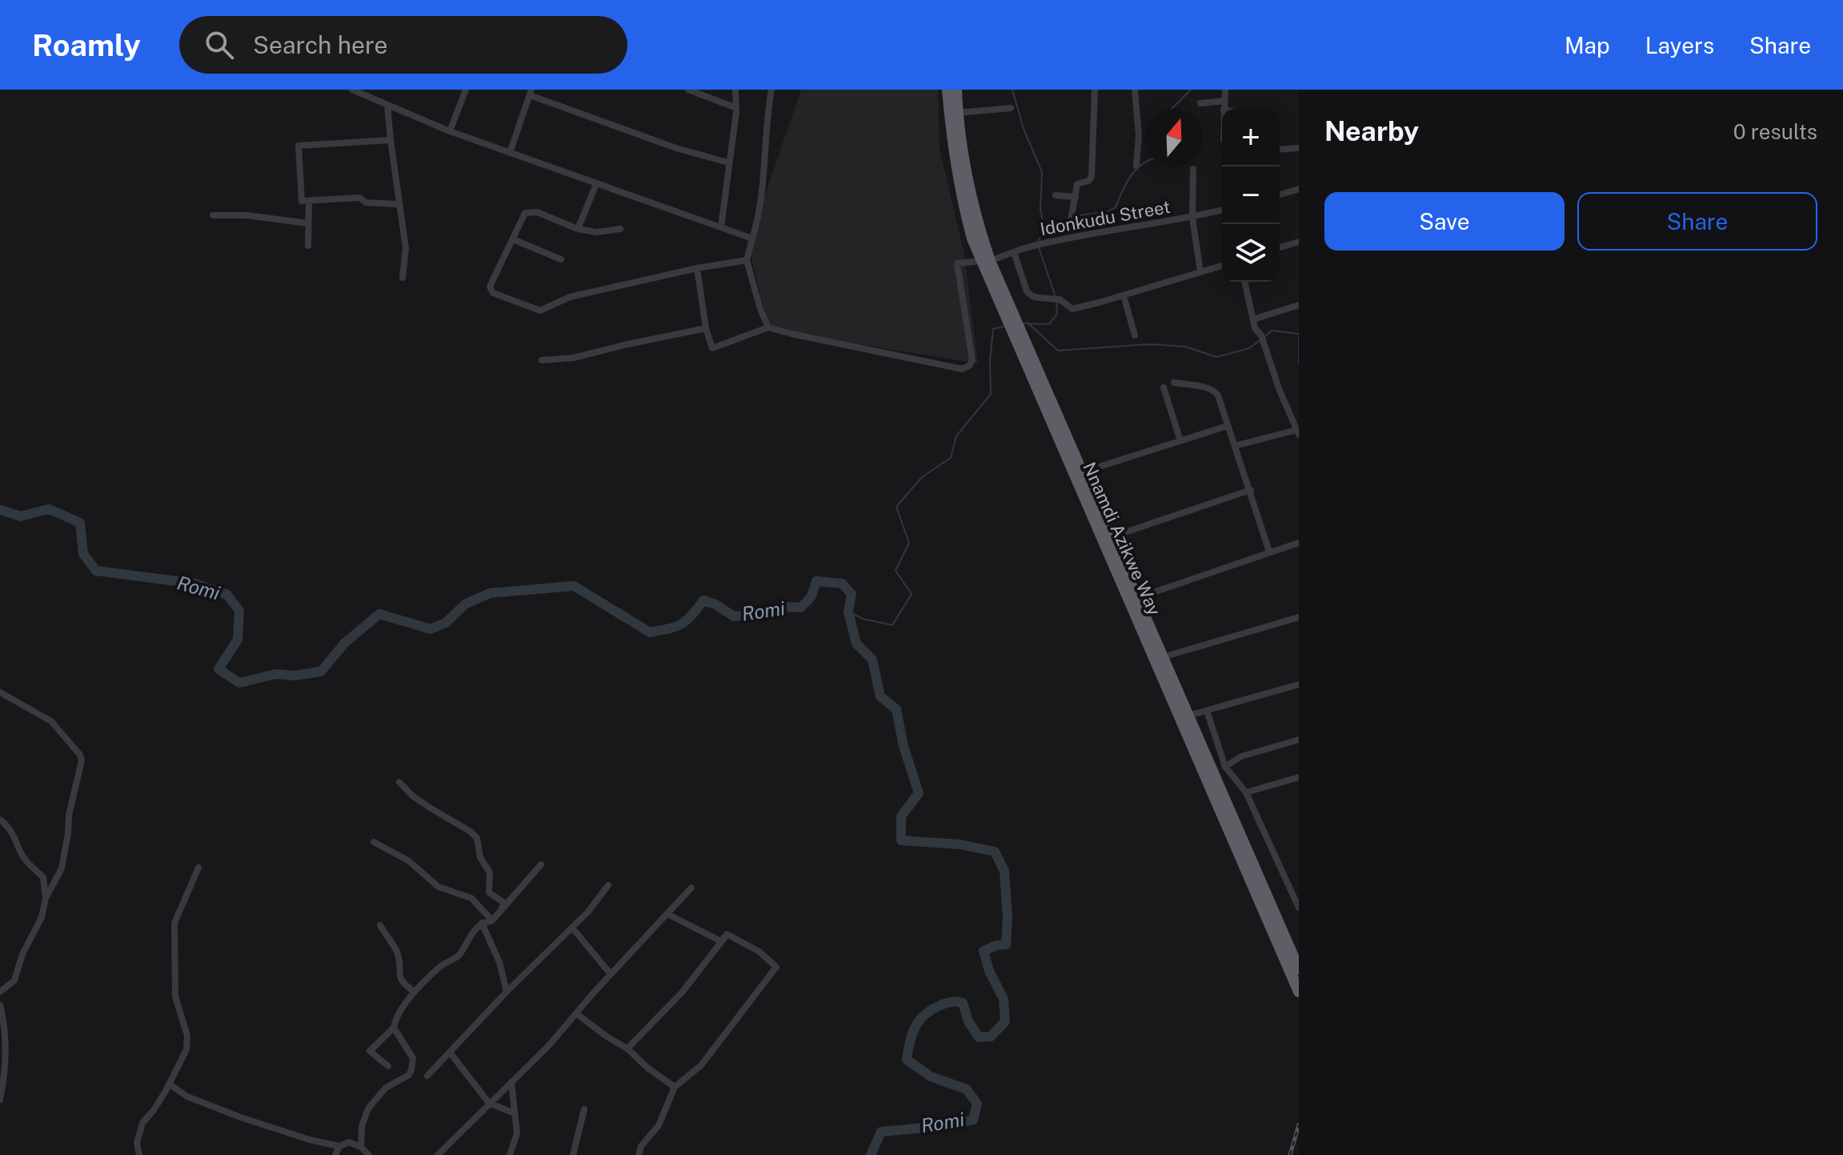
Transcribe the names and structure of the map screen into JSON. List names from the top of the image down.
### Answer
{
  "streets": {
    "highway": ["Nnamdi Azikwe Way"],
    "street": ["Idonkudu Street"]
  },
  "crossings": [
    ["Idonkudu Street", "Nnamdi Azikwe Way"]
  ],
  "water": ["Romi"],
  "north": "top",
  "page": {
    "header": "Roamly",
    "search": "Search here",
    "nav": ["Map", "Layers", "Share"],
    "heading": ["Nearby", "0 results"],
    "map_buttons": ["+", "−"],
    "buttons": ["Save", "Share"]
  }
}
